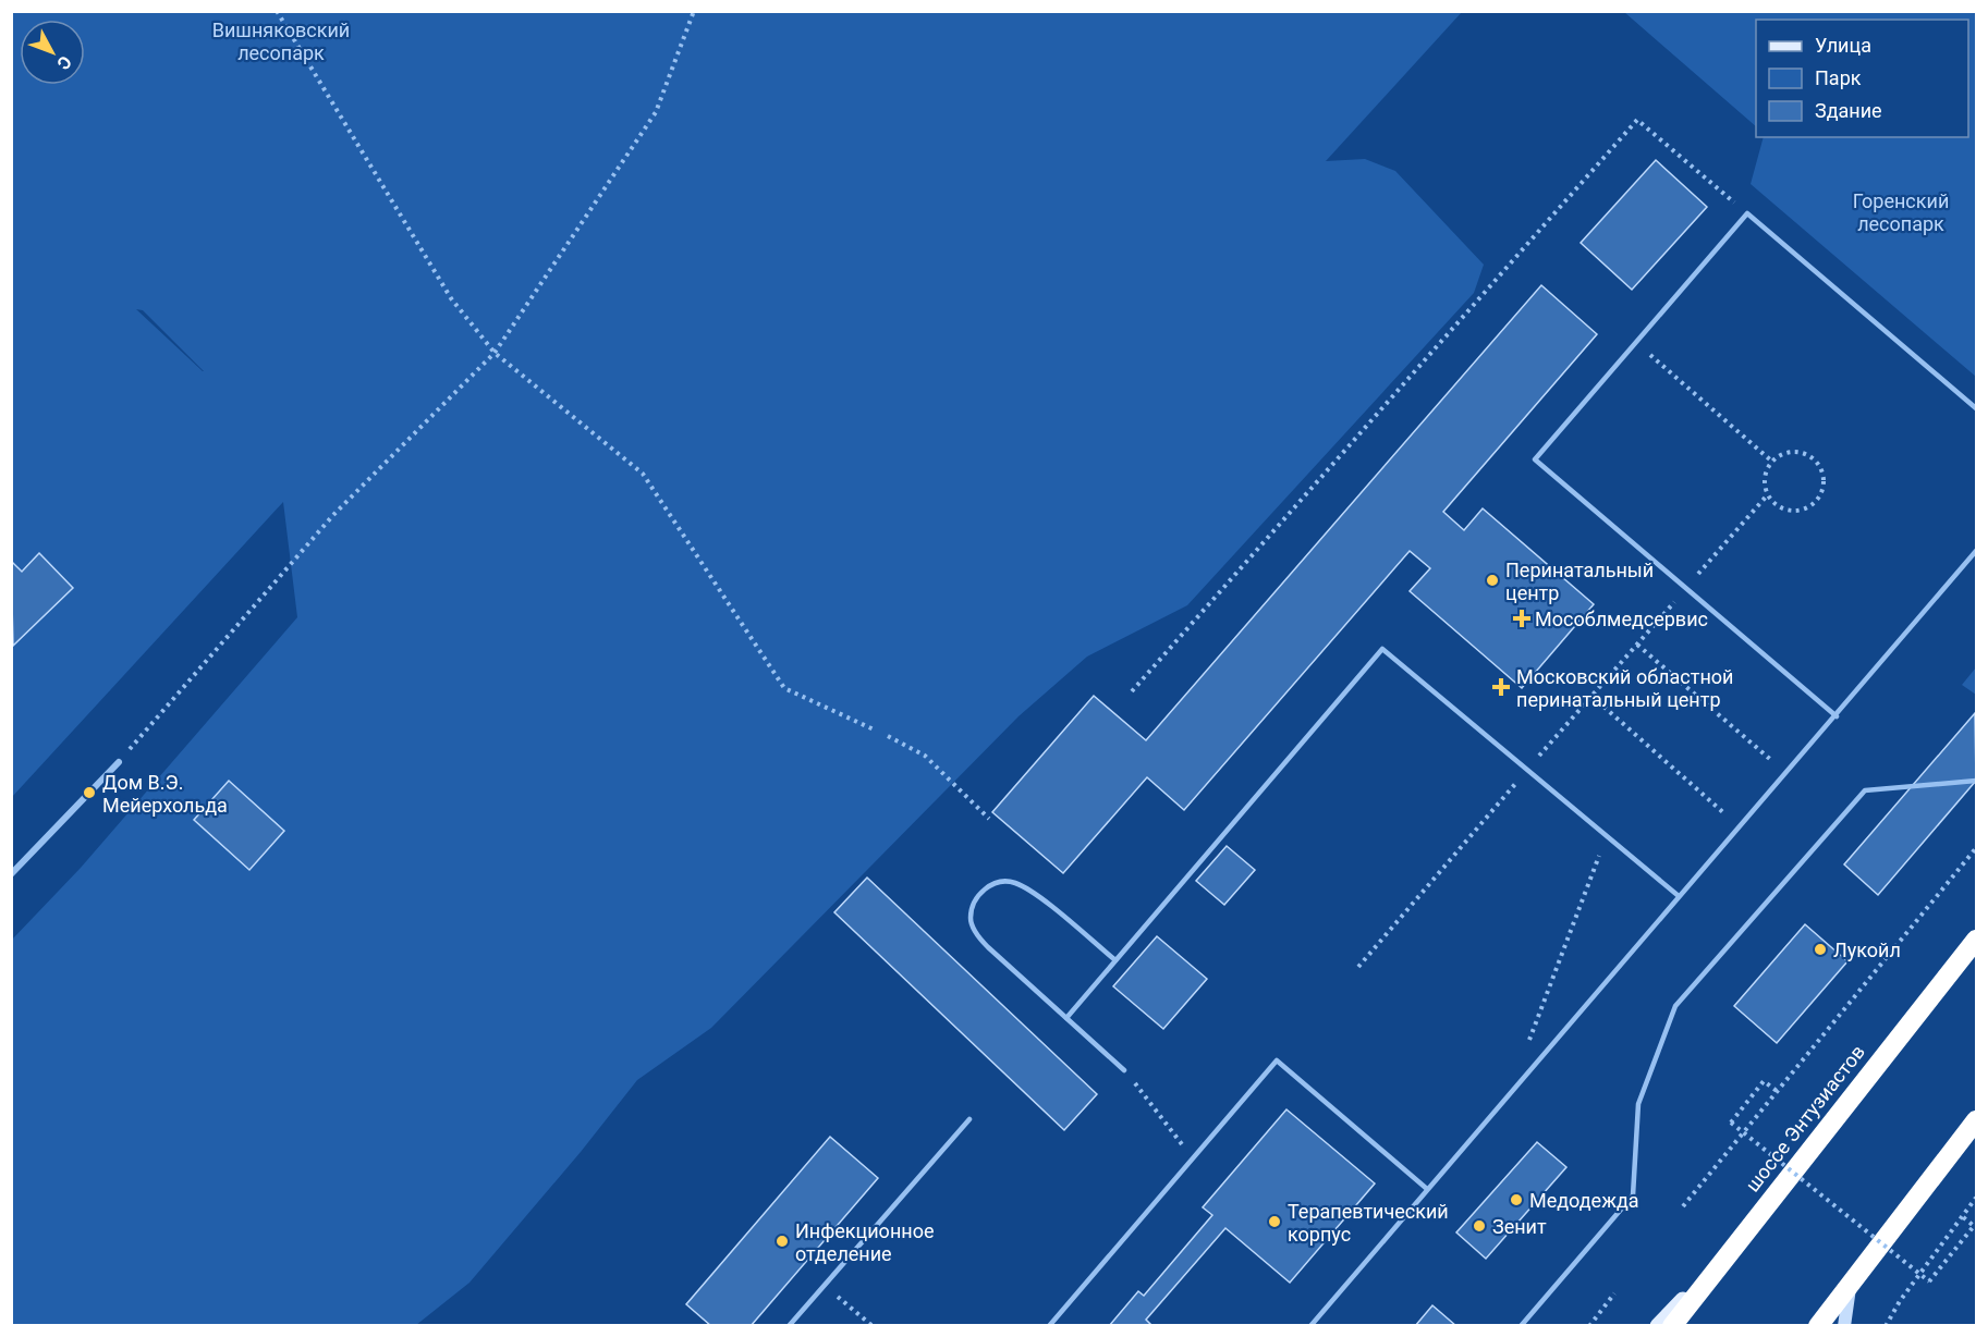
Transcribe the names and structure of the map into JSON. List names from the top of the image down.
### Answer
{
  "streets": {
    "highway": ["шоссе Энтузиастов"]
  },
  "parks": ["Вишняковский лесопарк", "Горенский лесопарк"],
  "places": {
    "other": [
      "Перинатальный центр",
      "Дом В.Э. Мейерхольда",
      "Лукойл",
      "Медодежда",
      "Терапевтический корпус",
      "Зенит",
      "Инфекционное отделение"
    ],
    "health": ["Мособлмедсервис", "Московский областной перинатальный центр"]
  },
  "legend": ["Улица", "Парк", "Здание"],
  "north": "bottom right"
}
